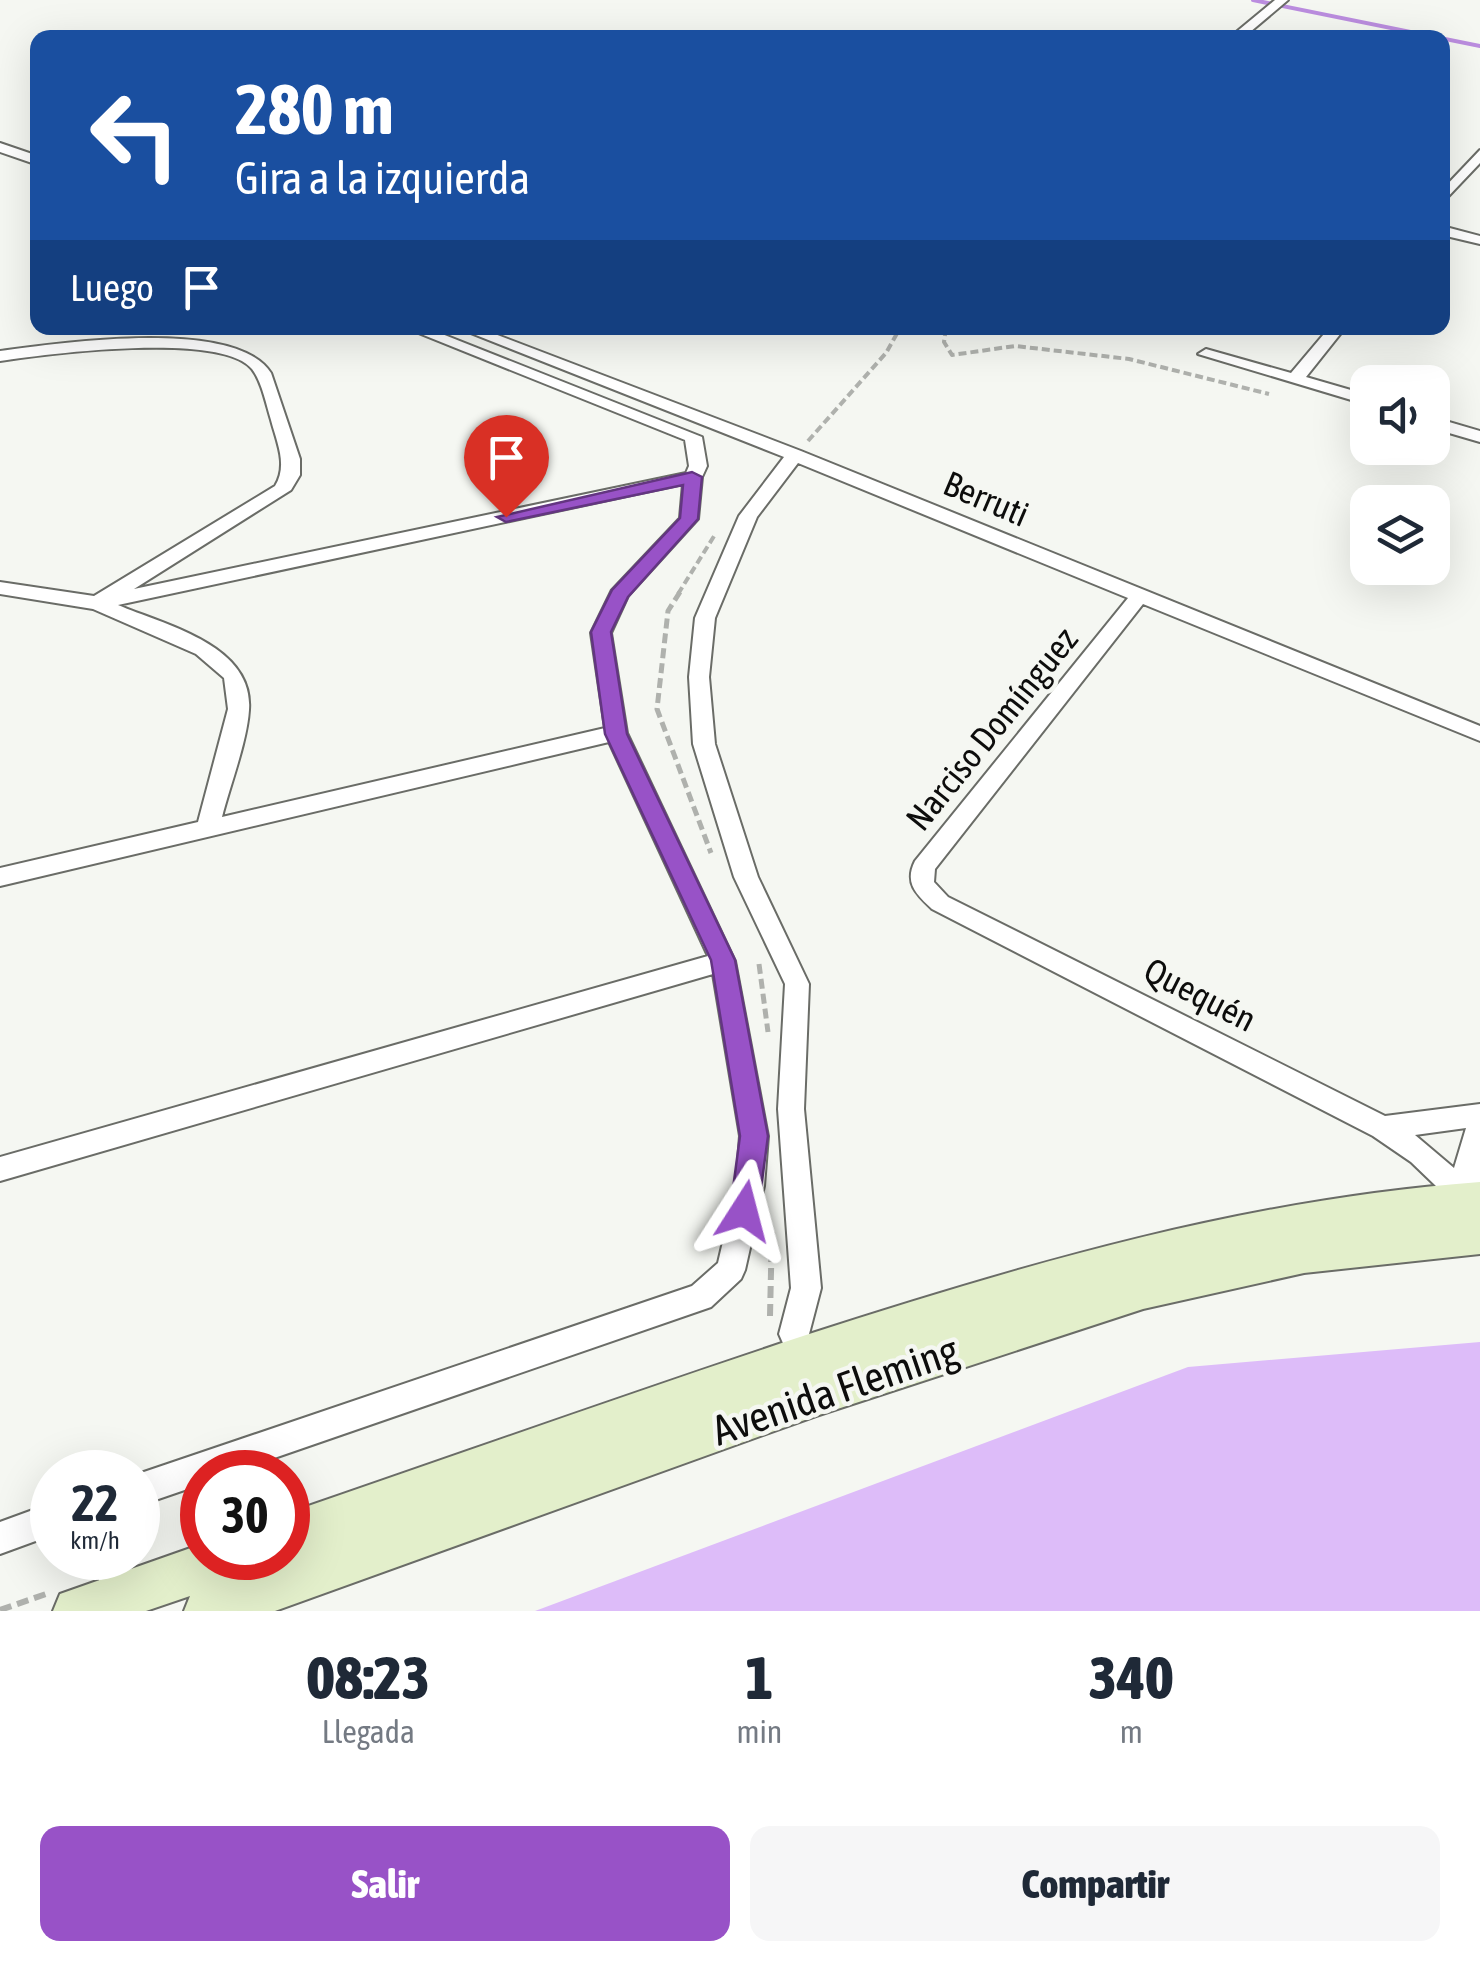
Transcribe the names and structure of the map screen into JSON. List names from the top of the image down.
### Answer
{
  "streets": {
    "main road": ["Avenida Fleming"],
    "street": ["Berruti", "Narciso Domínguez", "Quequén"]
  },
  "crossings": [
    ["Berruti", "Narciso Domínguez"],
    ["Narciso Domínguez", "Quequén"],
    ["Quequén", "Avenida Fleming"]
  ],
  "page": {
    "turn": ["280 m", "Gira a la izquierda"],
    "then": "Luego",
    "speed": "22 km/h",
    "limit": "30",
    "eta": [
      "08:23",
      "Llegada",
      "1",
      "min",
      "340",
      "m"
    ],
    "buttons": ["Salir", "Compartir"]
  }
}
